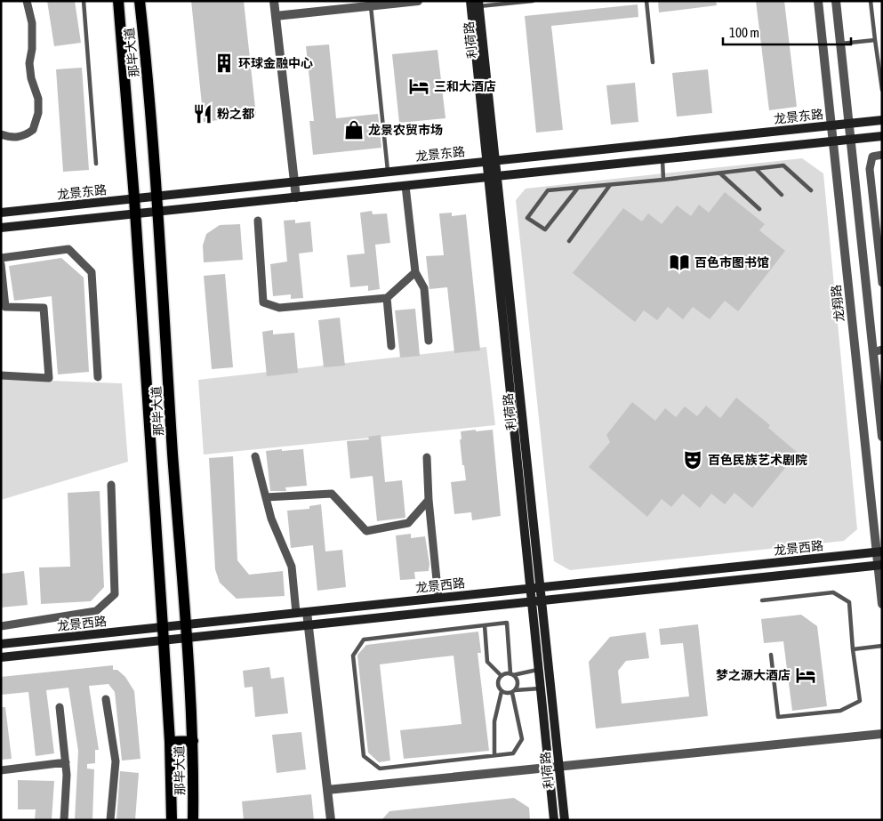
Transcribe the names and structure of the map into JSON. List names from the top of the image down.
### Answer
{
  "streets": {
    "main road": [
      "利荷路",
      "那毕大道",
      "龙景东路",
      "龙景西路"
    ],
    "street": ["龙翔路"]
  },
  "crossings": [
    ["利荷路", "龙景东路"],
    ["利荷路", "龙景西路"],
    ["那毕大道", "龙景东路"],
    ["那毕大道", "龙景西路"],
    ["龙景东路", "龙翔路"],
    ["龙翔路", "龙景西路"]
  ],
  "places": {
    "building": ["环球金融中心"],
    "hotel": ["三和大酒店", "梦之源大酒店"],
    "restaurant": ["粉之都"],
    "shop": ["龙景农贸市场"],
    "library": ["百色市图书馆"],
    "theatre": ["百色民族艺术剧院"]
  },
  "scale_bar": "100 m"
}
